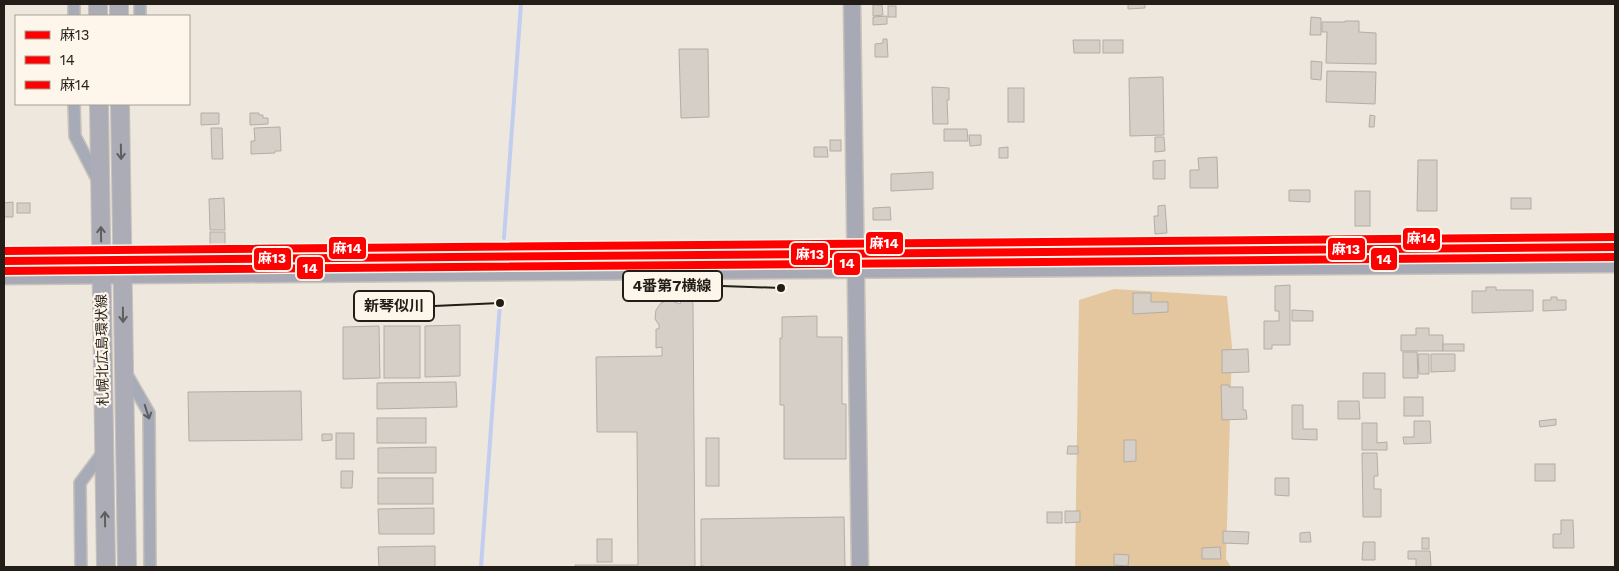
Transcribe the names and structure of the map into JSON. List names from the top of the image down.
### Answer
{
  "streets": {
    "main road": ["札幌北広島環状線"]
  },
  "places": ["4番第7横線", "新琴似川"],
  "lines": ["transit line 麻14", "transit line 麻13", "transit line 14"],
  "legend": ["麻13", "14", "麻14"]
}
